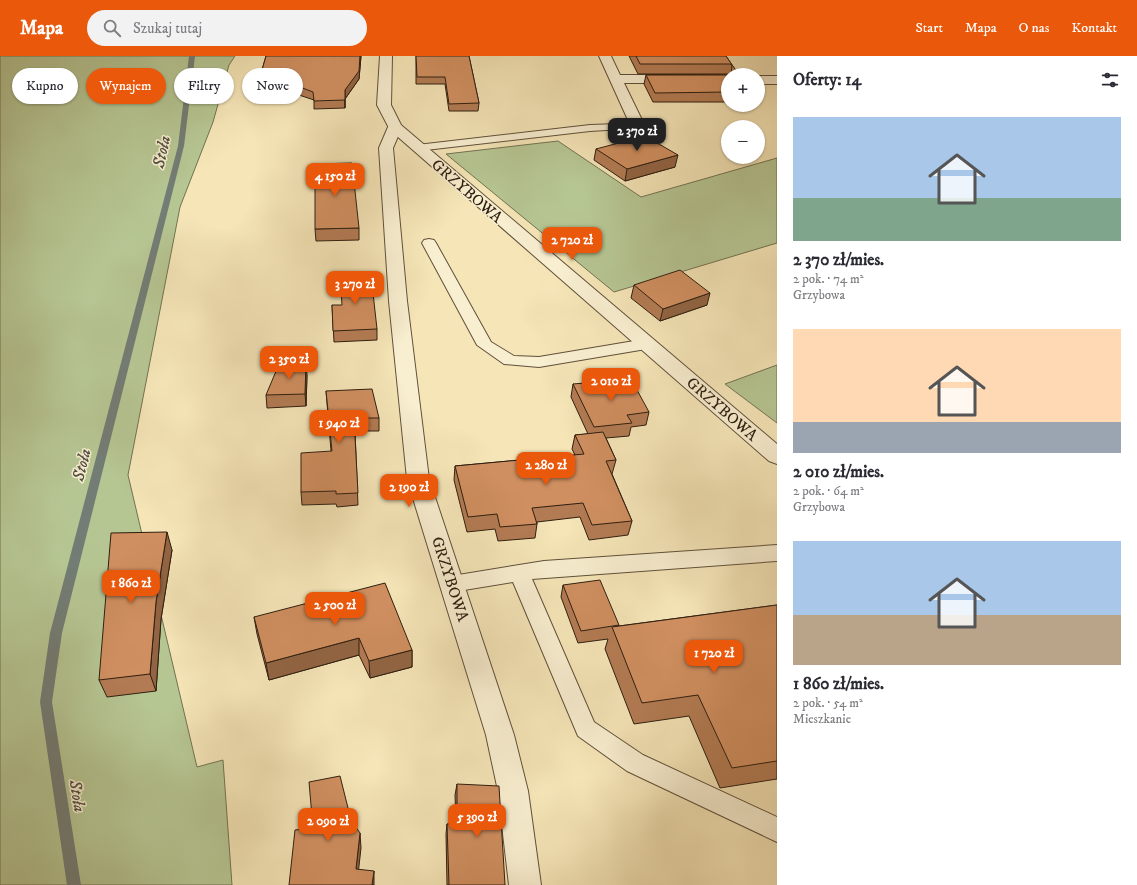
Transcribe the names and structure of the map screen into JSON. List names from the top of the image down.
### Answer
{
  "streets": {
    "street": ["GRZYBOWA"]
  },
  "water": ["Stoła"],
  "page": {
    "header": "Mapa",
    "search": "Szukaj tutaj",
    "nav": [
      "Start",
      "Mapa",
      "O nas",
      "Kontakt"
    ],
    "heading": "Oferty: 14",
    "map_buttons": ["+", "−"],
    "chip": [
      "Kupno",
      "Wynajem",
      "Filtry",
      "Nowe"
    ],
    "list": [
      {
        "name": "2 370 zł/mies.",
        "note": "2 pok. · 74 m² · Grzybowa"
      },
      {
        "name": "2 010 zł/mies.",
        "note": "2 pok. · 64 m² · Grzybowa"
      },
      {
        "name": "1 860 zł/mies.",
        "note": "2 pok. · 54 m² · Mieszkanie"
      }
    ],
    "price": [
      "2 370 zł",
      "4 150 zł",
      "2 720 zł",
      "3 270 zł",
      "2 350 zł",
      "2 010 zł",
      "1 940 zł",
      "2 280 zł",
      "2 190 zł",
      "1 860 zł",
      "2 500 zł",
      "1 720 zł",
      "5 390 zł",
      "2 090 zł"
    ]
  }
}
